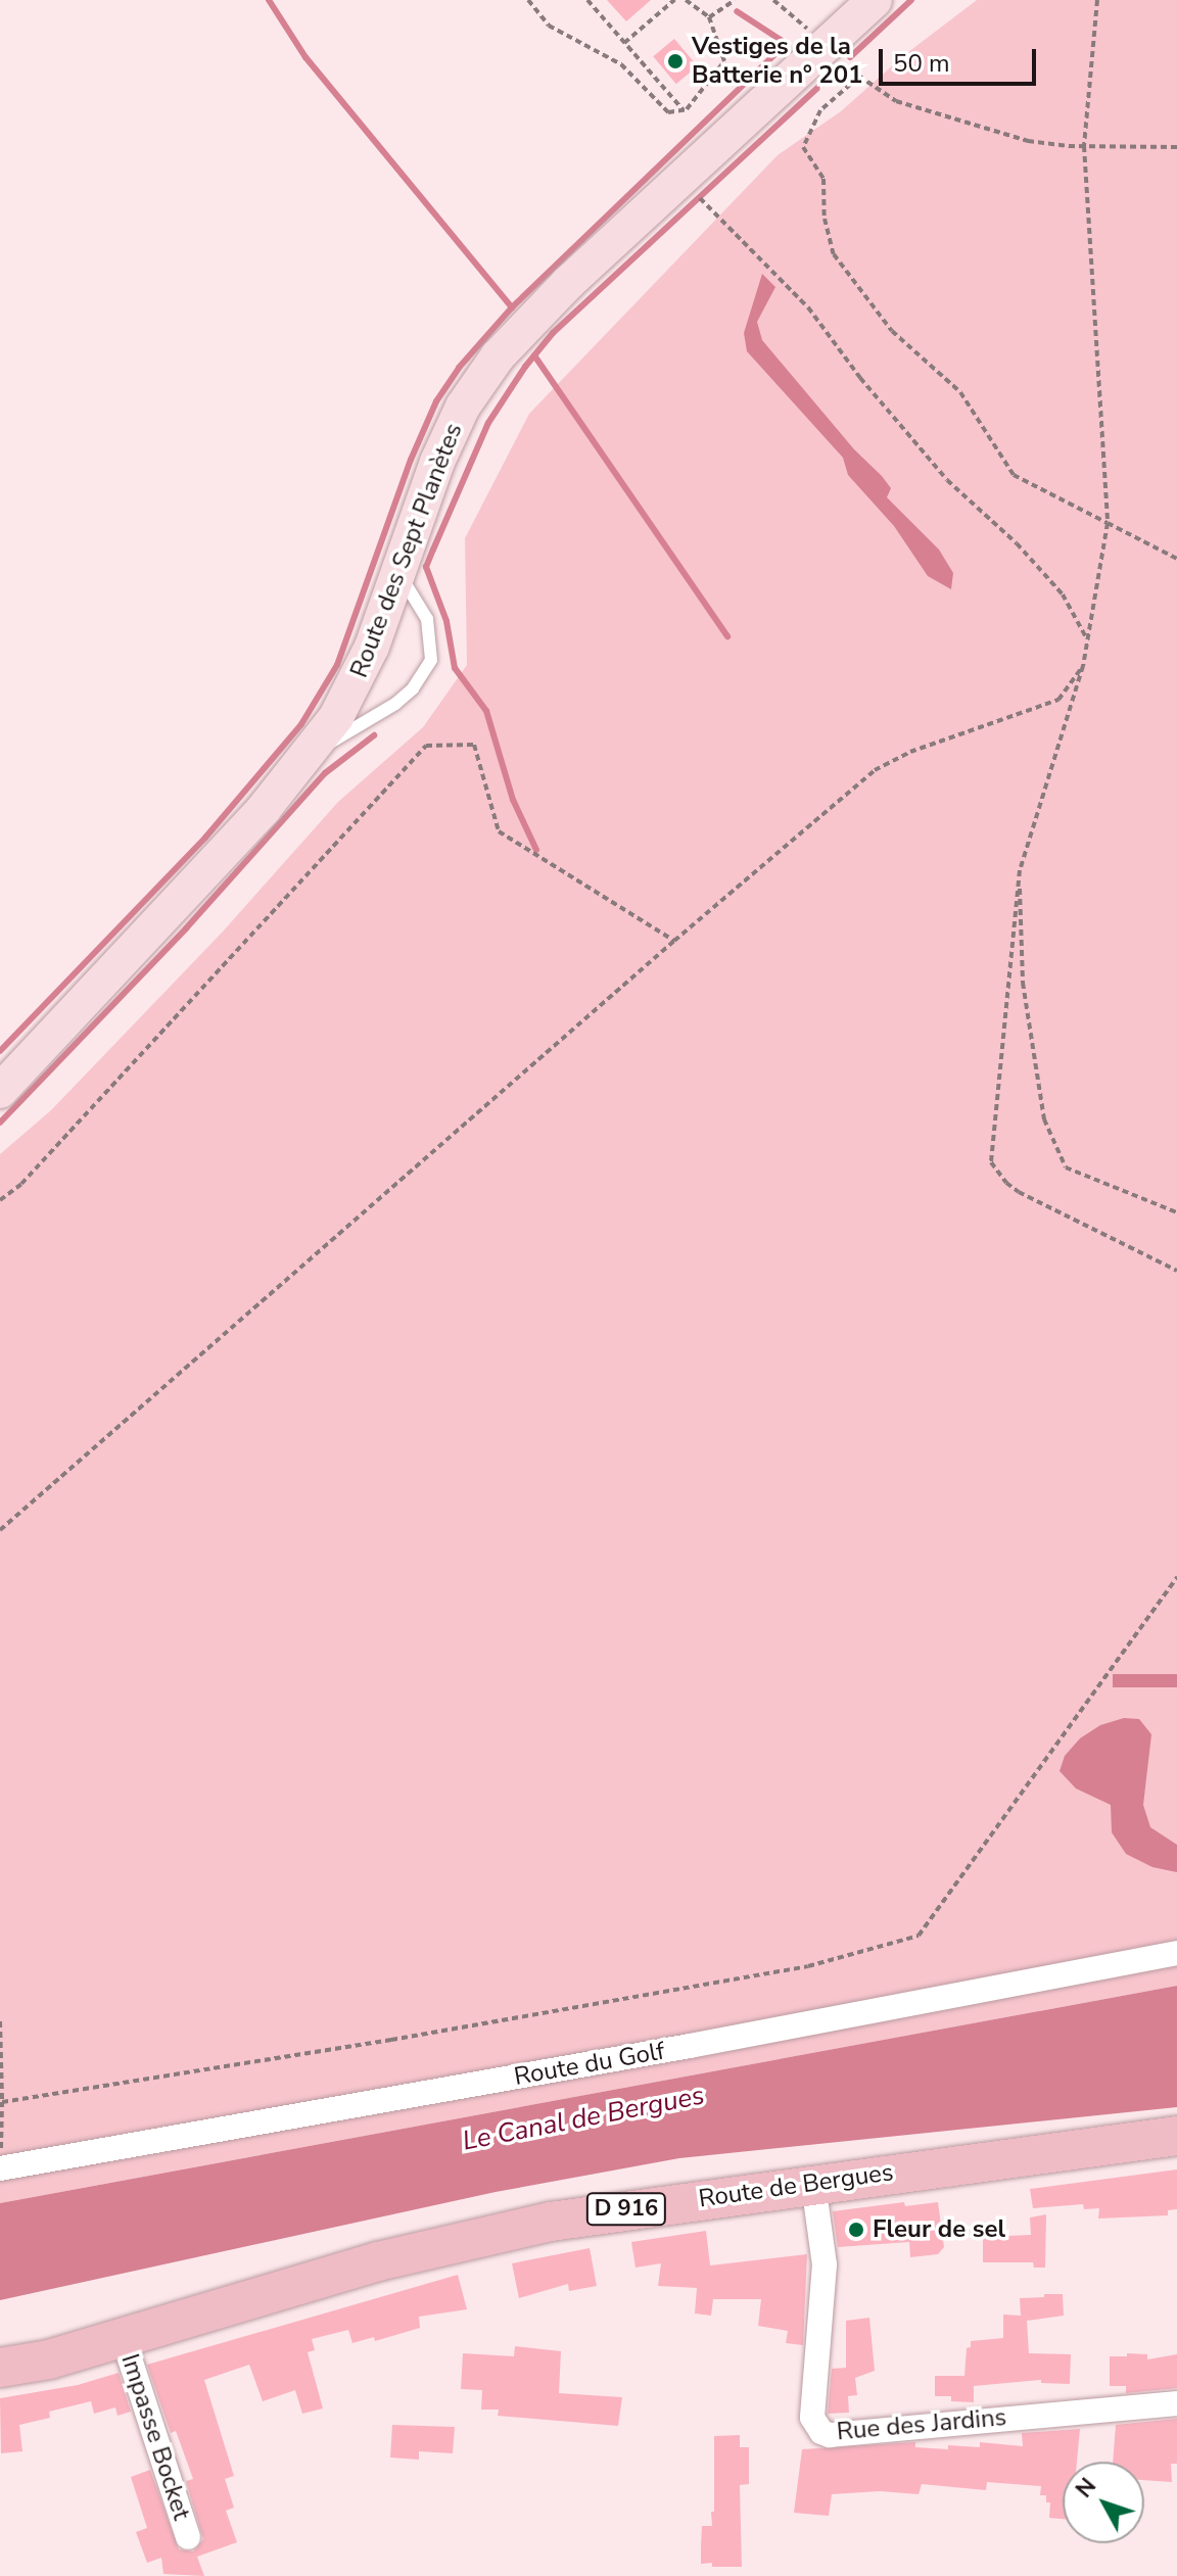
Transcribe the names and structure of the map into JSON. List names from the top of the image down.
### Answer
{
  "streets": {
    "main road": ["Route des Sept Planètes", "Route de Bergues", "D 916"],
    "street": ["Route du Golf", "Rue des Jardins", "Impasse Bocket"]
  },
  "crossings": [
    ["Route de Bergues", "Rue des Jardins"],
    ["Route de Bergues", "Impasse Bocket"]
  ],
  "water": ["Le Canal de Bergues"],
  "places": ["Vestiges de la Batterie n° 201", "Fleur de sel"],
  "scale_bar": "50 m",
  "north": "top left"
}
